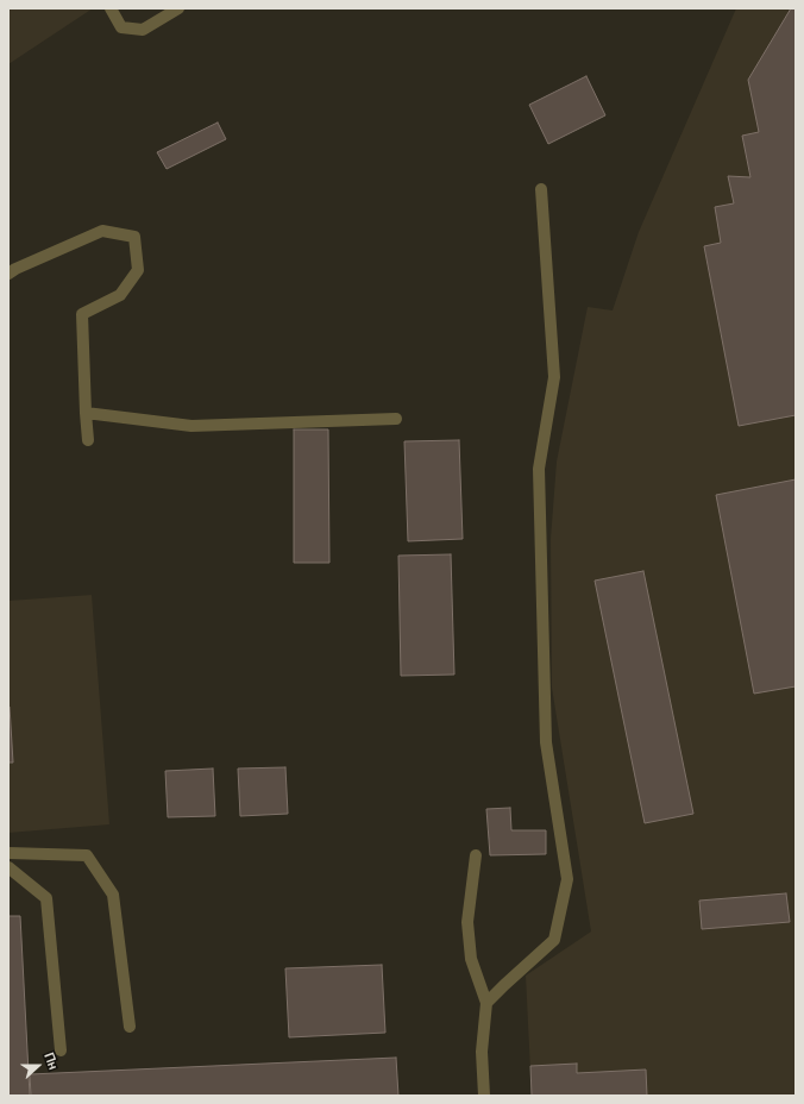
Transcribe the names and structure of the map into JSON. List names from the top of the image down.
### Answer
{
  "north": "right"
}
